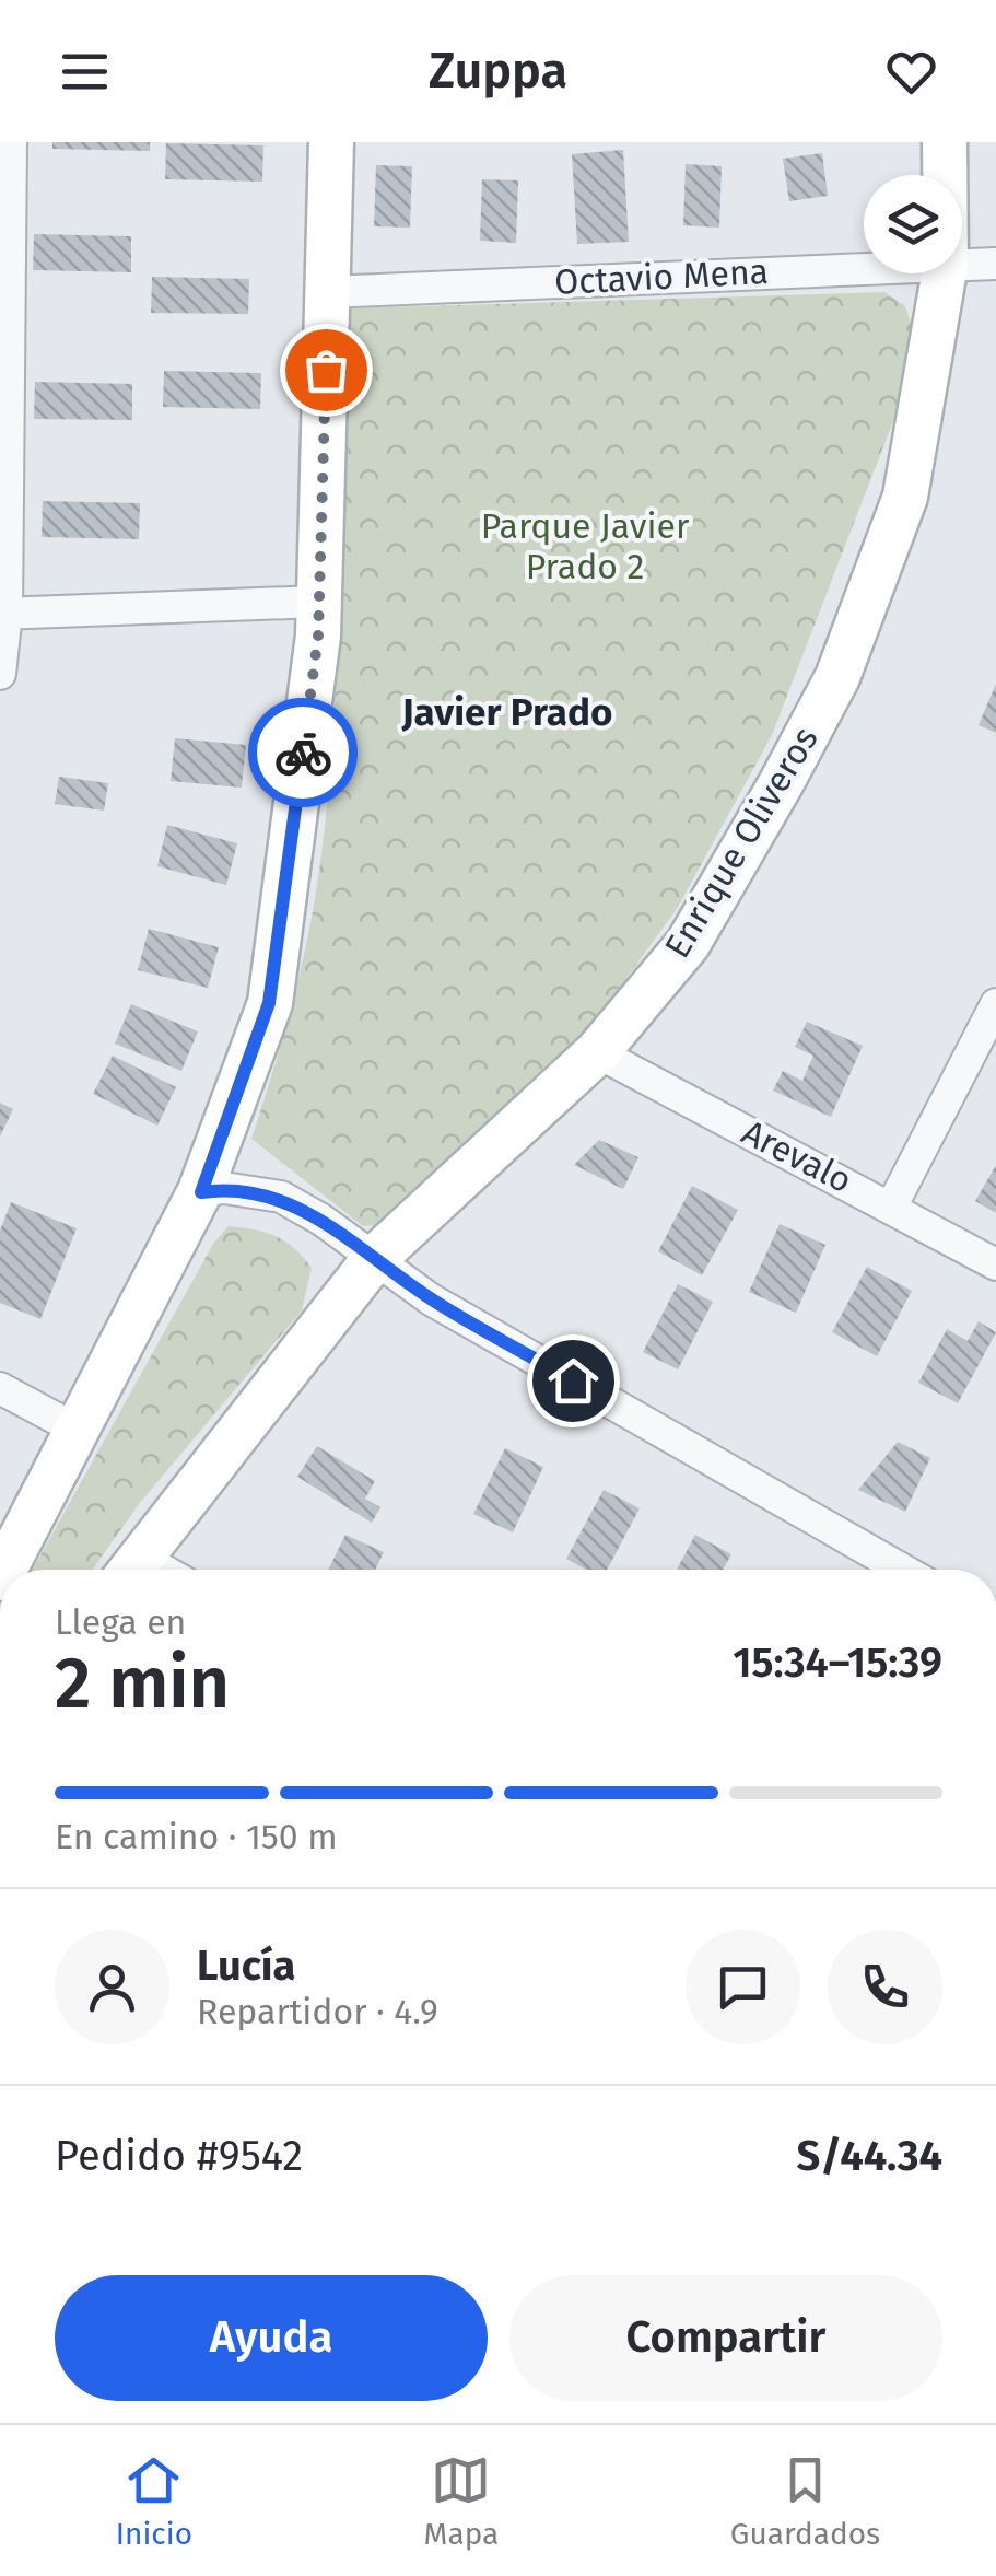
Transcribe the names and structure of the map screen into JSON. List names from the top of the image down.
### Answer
{
  "streets": {
    "street": ["Octavio Mena", "Enrique Oliveros", "Arevalo"]
  },
  "crossings": [
    ["Enrique Oliveros", "Arevalo"]
  ],
  "districts": ["Javier Prado"],
  "parks": ["Parque Javier Prado 2"],
  "page": {
    "header": "Zuppa",
    "heading": ["2 min", "Llega en", "15:34–15:39"],
    "panel": [
      "Lucía",
      "Repartidor · 4.9",
      "Pedido #9542",
      "S/44.34"
    ],
    "bar": "En camino · 150 m",
    "buttons": ["Ayuda", "Compartir"],
    "tabs": ["Inicio", "Mapa", "Guardados"]
  }
}
